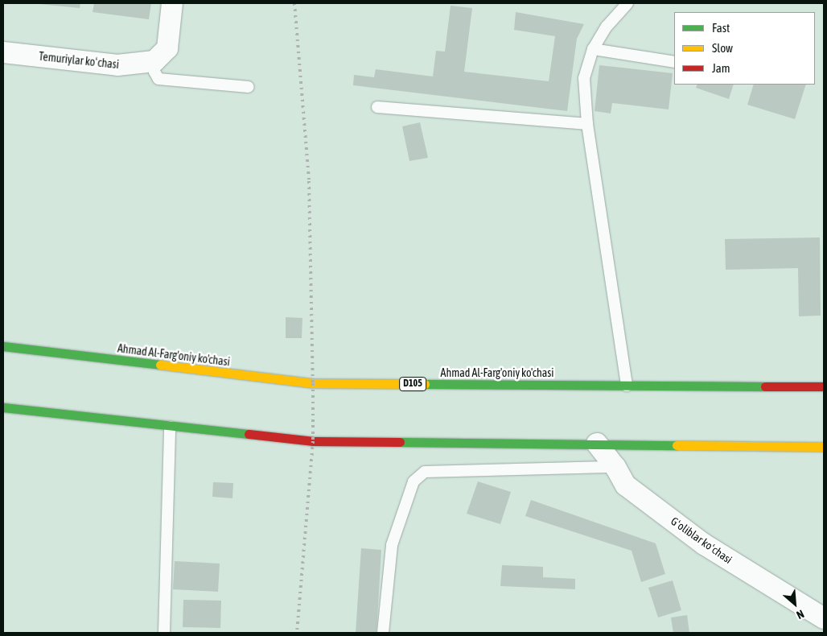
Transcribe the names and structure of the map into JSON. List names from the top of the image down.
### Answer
{
  "streets": {
    "highway": ["Ahmad Al-Farg'oniy ko'chasi", "D105"],
    "street": ["Temuriylar koʻchasi", "Gʻoliblar koʻchasi"]
  },
  "legend": ["Fast", "Slow", "Jam"],
  "north": "bottom right"
}
